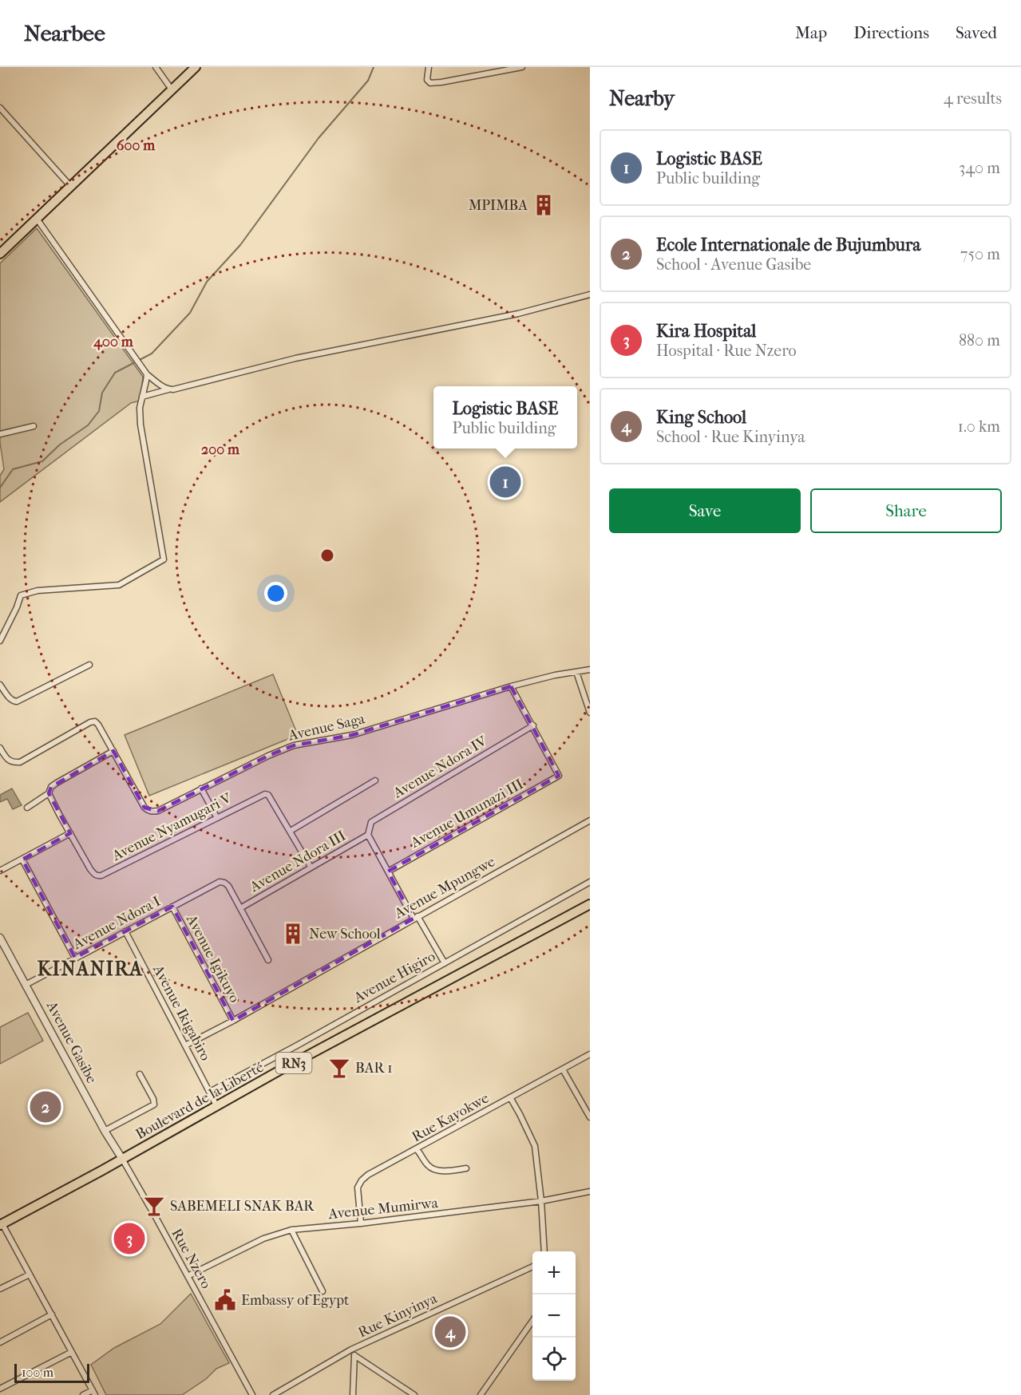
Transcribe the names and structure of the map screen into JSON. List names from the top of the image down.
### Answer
{
  "streets": {
    "main road": ["RN3", "Boulevard de la Liberté"],
    "street": [
      "Avenue Saga",
      "Avenue Ndora IV",
      "Avenue Umunazi III",
      "Avenue Nyamugari V",
      "Avenue Ndora III",
      "Avenue Mpungwe",
      "Avenue Ndora I",
      "Avenue Igikuyo",
      "Avenue Higiro",
      "Avenue Ikigabiro",
      "Avenue Gasibe",
      "Rue Kayokwe",
      "Avenue Mumirwa",
      "Rue Nzero",
      "Rue Kinyinya"
    ]
  },
  "crossings": [
    ["Avenue Ndora IV", "Avenue Umunazi III"],
    ["Avenue Ndora IV", "Avenue Ndora III"],
    ["Avenue Nyamugari V", "Avenue Ndora III"],
    ["Avenue Ndora III", "Avenue Ndora I"],
    ["Avenue Mpungwe", "Avenue Igikuyo"],
    ["Avenue Mpungwe", "Avenue Ikigabiro"],
    ["Avenue Ndora I", "Avenue Igikuyo"],
    ["Avenue Ndora I", "Avenue Ikigabiro"],
    ["Avenue Ndora I", "Avenue Gasibe"],
    ["Avenue Higiro", "Avenue Ikigabiro"],
    ["Avenue Ikigabiro", "Boulevard de la Liberté"],
    ["Avenue Gasibe", "Boulevard de la Liberté"],
    ["Avenue Gasibe", "Rue Nzero"],
    ["Boulevard de la Liberté", "Rue Nzero"],
    ["Rue Kayokwe", "Avenue Mumirwa"],
    ["Avenue Mumirwa", "Rue Nzero"]
  ],
  "districts": ["KINANIRA"],
  "places": {
    "building": ["MPIMBA", "New School"],
    "bar": ["BAR 1", "SABEMELI SNAK BAR"],
    "public building": ["Embassy of Egypt"]
  },
  "scale_bar": "100 m",
  "page": {
    "header": "Nearbee",
    "nav": ["Map", "Directions", "Saved"],
    "heading": ["Nearby", "4 results"],
    "list": [
      {
        "mark": "1",
        "name": "Logistic BASE",
        "note": "Public building",
        "value": "340 m"
      },
      {
        "mark": "2",
        "name": "Ecole Internationale de Bujumbura",
        "note": "School · Avenue Gasibe",
        "value": "750 m"
      },
      {
        "mark": "3",
        "name": "Kira Hospital",
        "note": "Hospital · Rue Nzero",
        "value": "880 m"
      },
      {
        "mark": "4",
        "name": "King School",
        "note": "School · Rue Kinyinya",
        "value": "1.0 km"
      }
    ],
    "popup": ["Logistic BASE", "Public building"],
    "pins": [
      "1",
      "2",
      "3",
      "4"
    ],
    "buttons": ["Save", "Share"],
    "map_buttons": ["+", "−"],
    "scale": "100 m"
  },
  "rings": ["600 m", "400 m", "200 m"]
}
